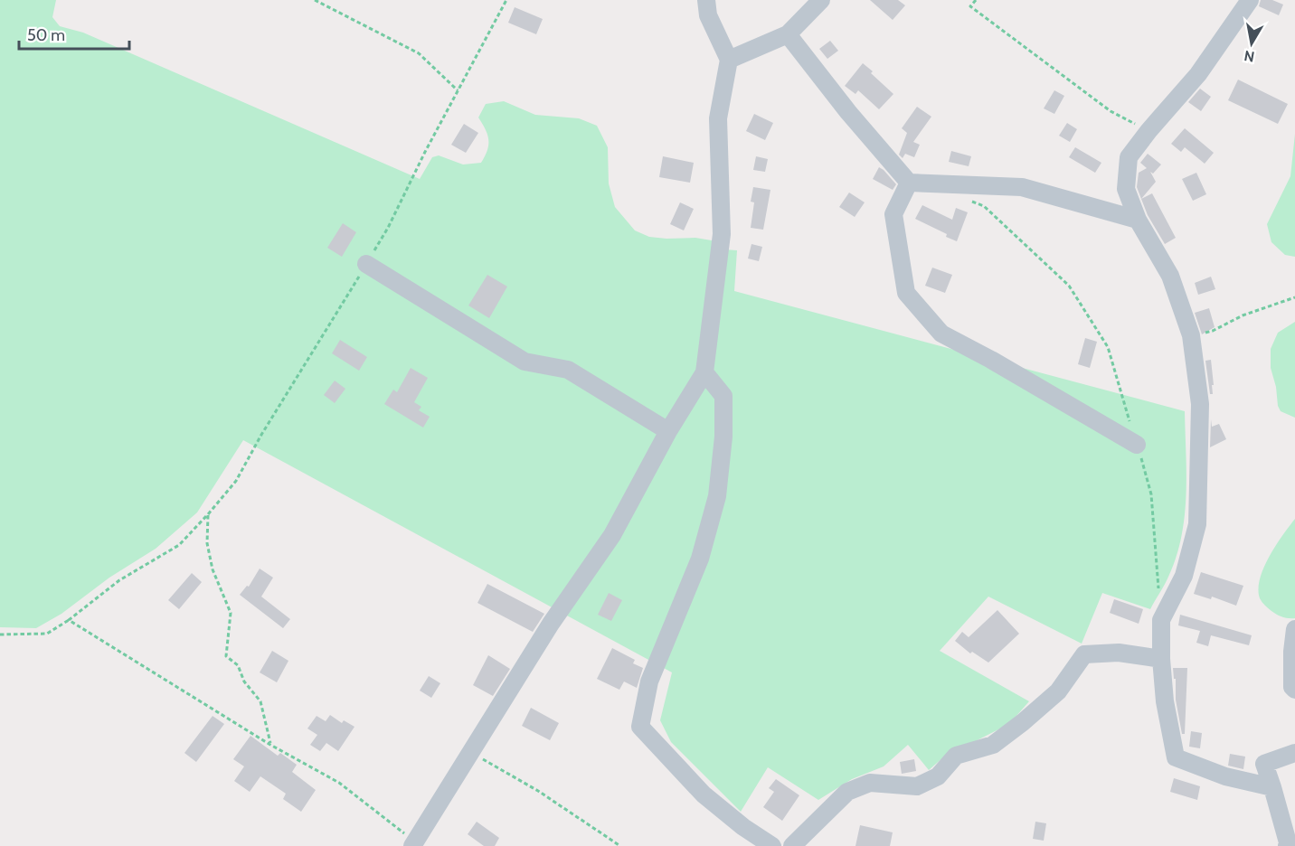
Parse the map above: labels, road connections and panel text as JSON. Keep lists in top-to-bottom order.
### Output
{
  "scale_bar": "50 m",
  "north": "bottom"
}
